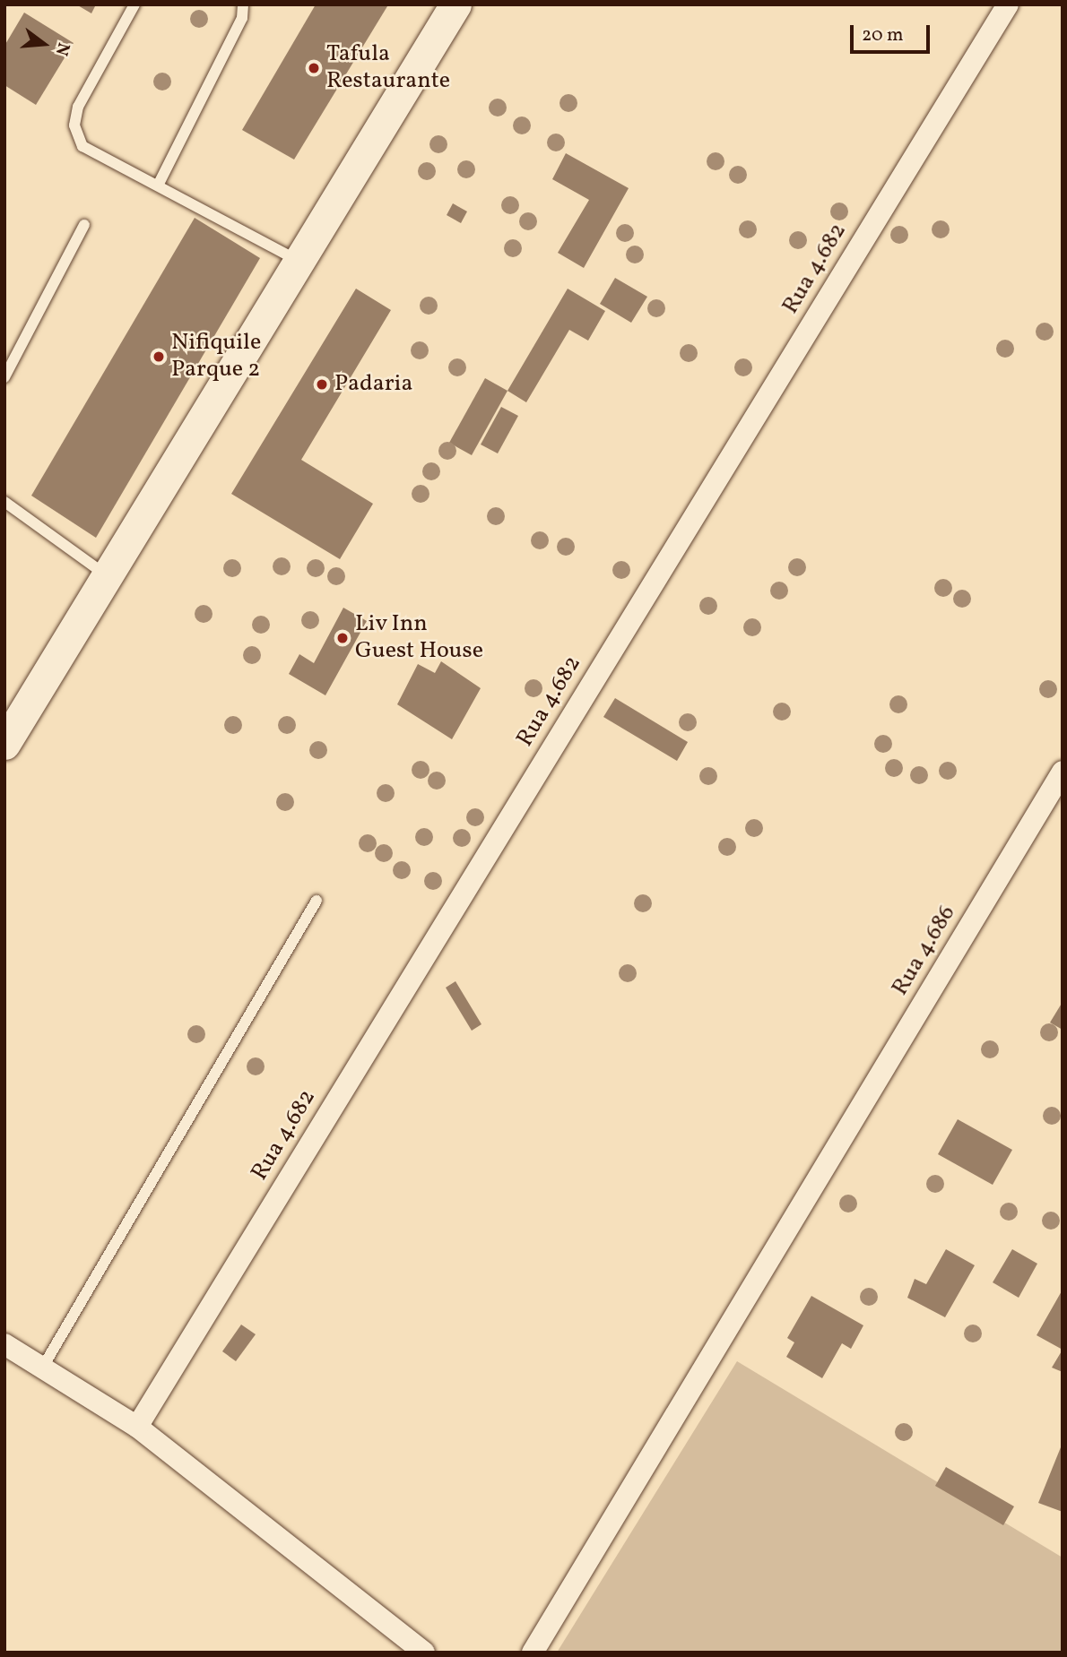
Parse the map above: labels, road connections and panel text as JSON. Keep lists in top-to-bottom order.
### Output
{
  "streets": {
    "street": ["Rua 4.682", "Rua 4.686"]
  },
  "places": [
    "Tafula Restaurante",
    "Nifiquile Parque 2",
    "Padaria",
    "Liv Inn Guest House"
  ],
  "scale_bar": "20 m",
  "north": "right"
}
